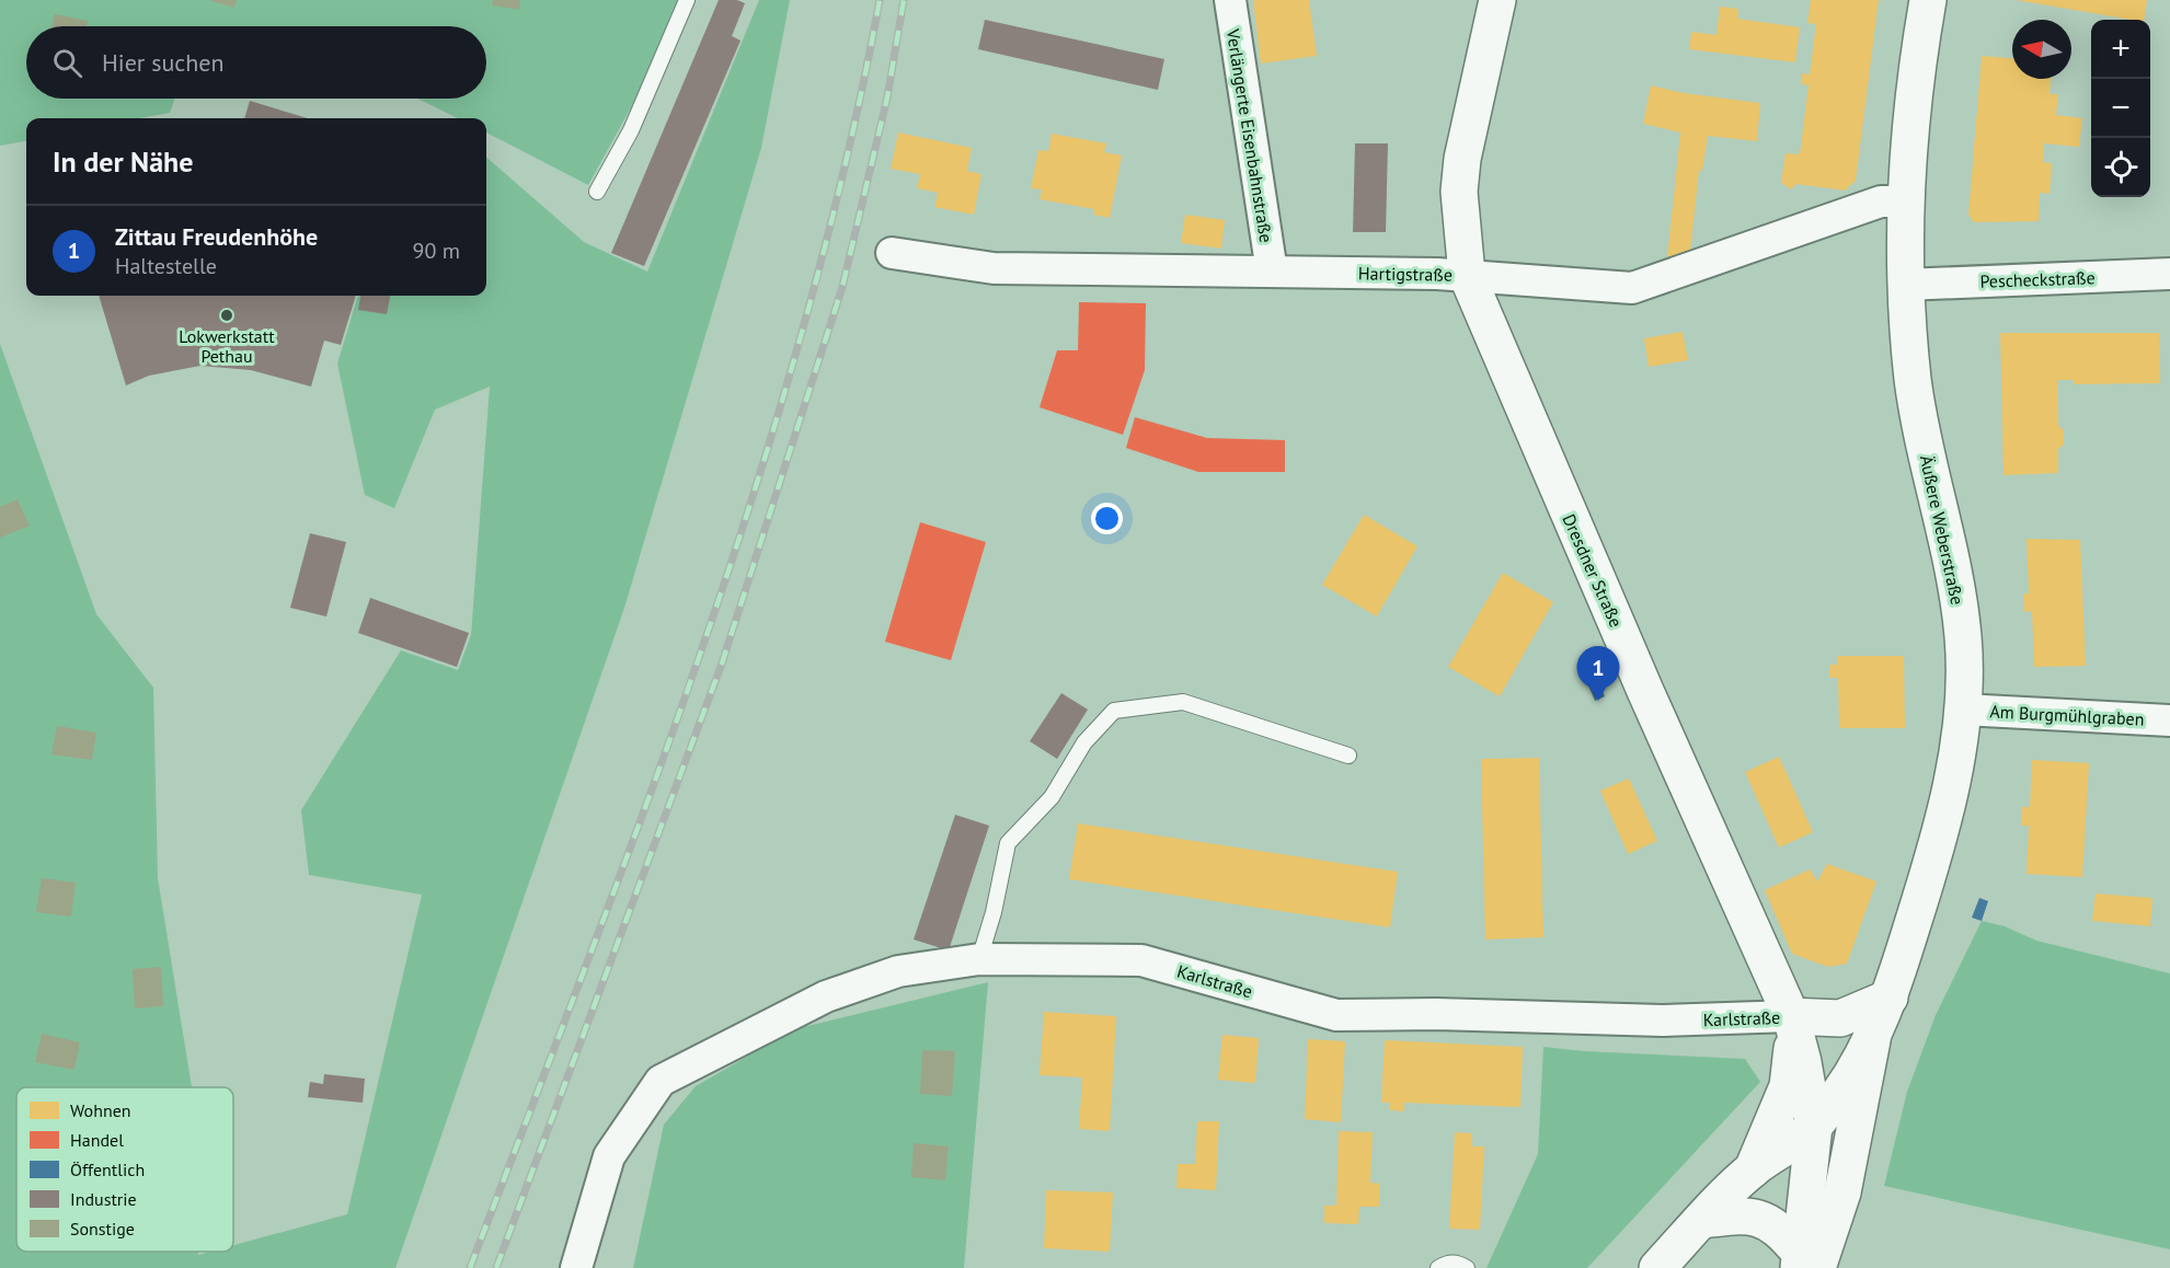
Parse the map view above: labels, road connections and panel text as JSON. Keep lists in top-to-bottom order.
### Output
{
  "streets": {
    "main road": ["Äußere Weberstraße", "Dresdner Straße"],
    "street": [
      "Verlängerte Eisenbahnstraße",
      "Hartigstraße",
      "Pescheckstraße",
      "Am Burgmühlgraben",
      "Karlstraße"
    ]
  },
  "crossings": [
    ["Verlängerte Eisenbahnstraße", "Hartigstraße"],
    ["Hartigstraße", "Äußere Weberstraße"],
    ["Hartigstraße", "Dresdner Straße"],
    ["Pescheckstraße", "Äußere Weberstraße"],
    ["Äußere Weberstraße", "Dresdner Straße"],
    ["Äußere Weberstraße", "Am Burgmühlgraben"],
    ["Dresdner Straße", "Karlstraße"]
  ],
  "places": ["Lokwerkstatt Pethau"],
  "legend": [
    "Wohnen",
    "Handel",
    "Öffentlich",
    "Industrie",
    "Sonstige"
  ],
  "north": "left",
  "page": {
    "map_buttons": ["+", "−"],
    "search": "Hier suchen",
    "heading": "In der Nähe",
    "list": [
      {
        "mark": "1",
        "name": "Zittau Freudenhöhe",
        "note": "Haltestelle",
        "value": "90 m"
      }
    ],
    "pins": "1"
  }
}
